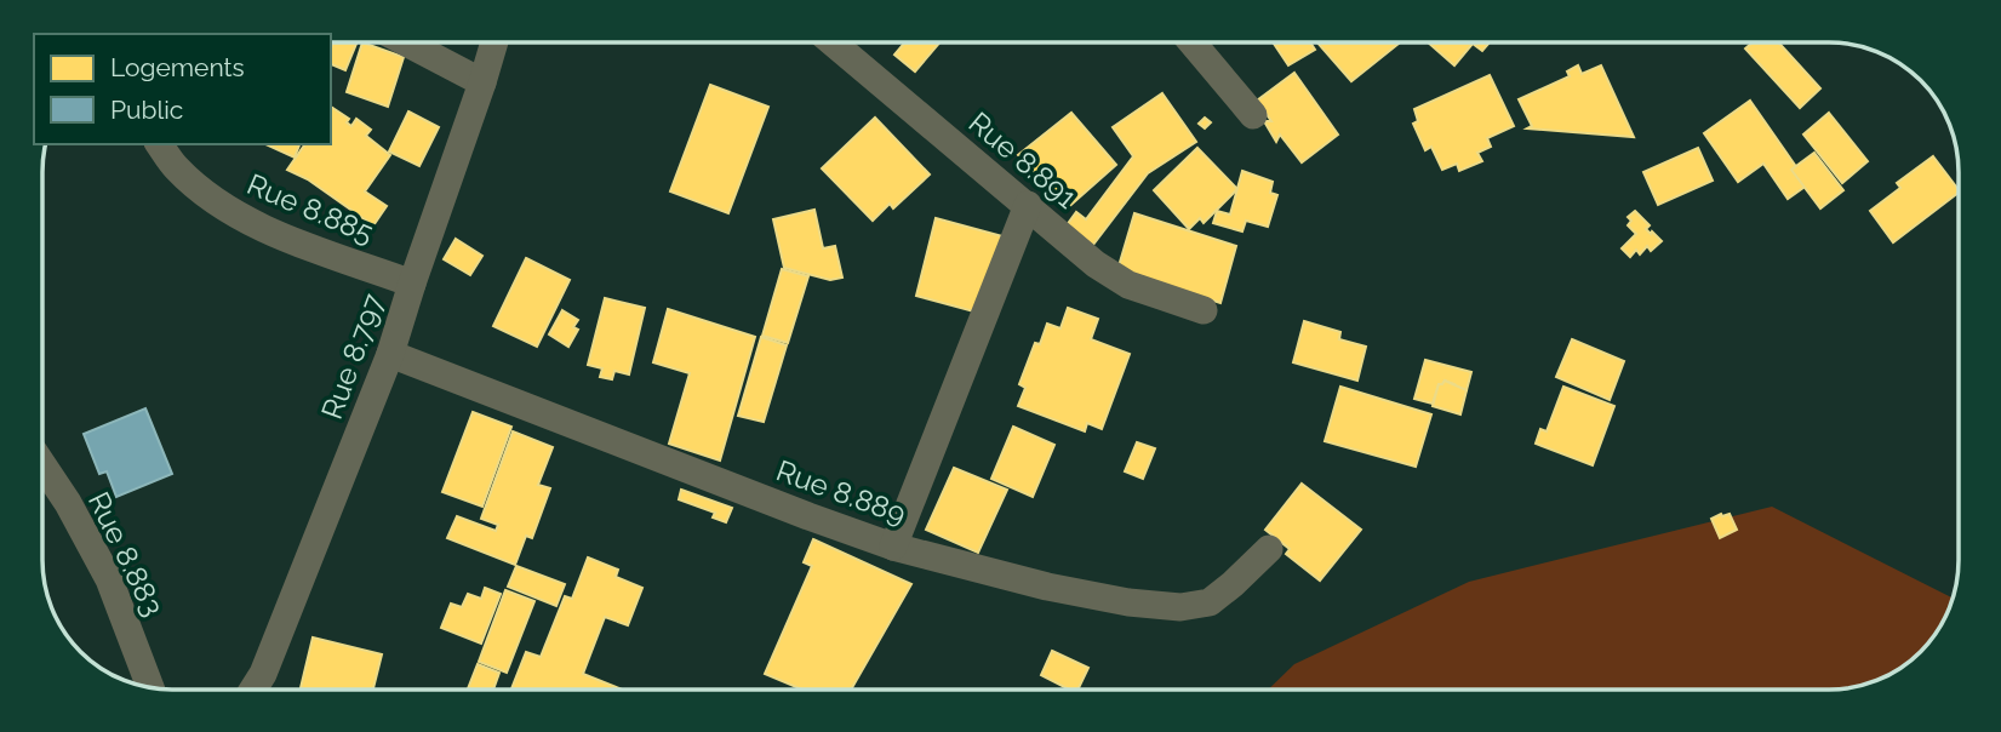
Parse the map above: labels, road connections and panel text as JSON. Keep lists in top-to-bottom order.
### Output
{
  "streets": {
    "street": [
      "Rue 8.891",
      "Rue 8.885",
      "Rue 8.797",
      "Rue 8.889",
      "Rue 8.883"
    ]
  },
  "crossings": [
    ["Rue 8.885", "Rue 8.797"],
    ["Rue 8.797", "Rue 8.889"]
  ],
  "legend": ["Logements", "Public"]
}
